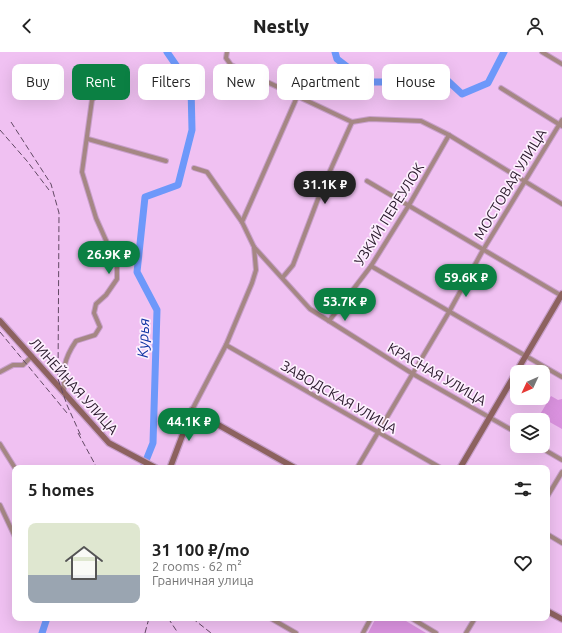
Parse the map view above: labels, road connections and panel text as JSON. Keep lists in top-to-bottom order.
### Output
{
  "streets": {
    "street": [
      "МОСТОВАЯ УЛИЦА",
      "УЗКИЙ ПЕРЕУЛОК",
      "КРАСНАЯ УЛИЦА",
      "ЛИНЕЙНАЯ УЛИЦА",
      "ЗАВОДСКАЯ УЛИЦА"
    ]
  },
  "crossings": [
    ["МОСТОВАЯ УЛИЦА", "КРАСНАЯ УЛИЦА"],
    ["МОСТОВАЯ УЛИЦА", "ЗАВОДСКАЯ УЛИЦА"],
    ["УЗКИЙ ПЕРЕУЛОК", "КРАСНАЯ УЛИЦА"]
  ],
  "water": ["Курья"],
  "north": "bottom left",
  "page": {
    "header": "Nestly",
    "chip": [
      "Buy",
      "Rent",
      "Filters",
      "New",
      "Apartment",
      "House"
    ],
    "price": [
      "31.1K ₽",
      "26.9K ₽",
      "59.6K ₽",
      "53.7K ₽",
      "44.1K ₽"
    ],
    "heading": "5 homes",
    "list": [
      {
        "name": "31 100 ₽/mo",
        "note": "2 rooms · 62 m² · Граничная улица"
      }
    ]
  }
}
